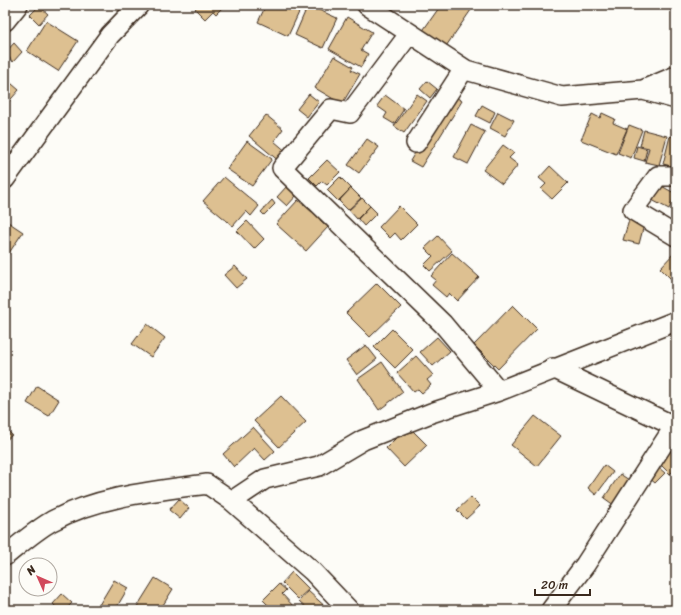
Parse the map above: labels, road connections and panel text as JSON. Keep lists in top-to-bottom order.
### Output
{
  "scale_bar": "20 m",
  "north": "top left"
}
